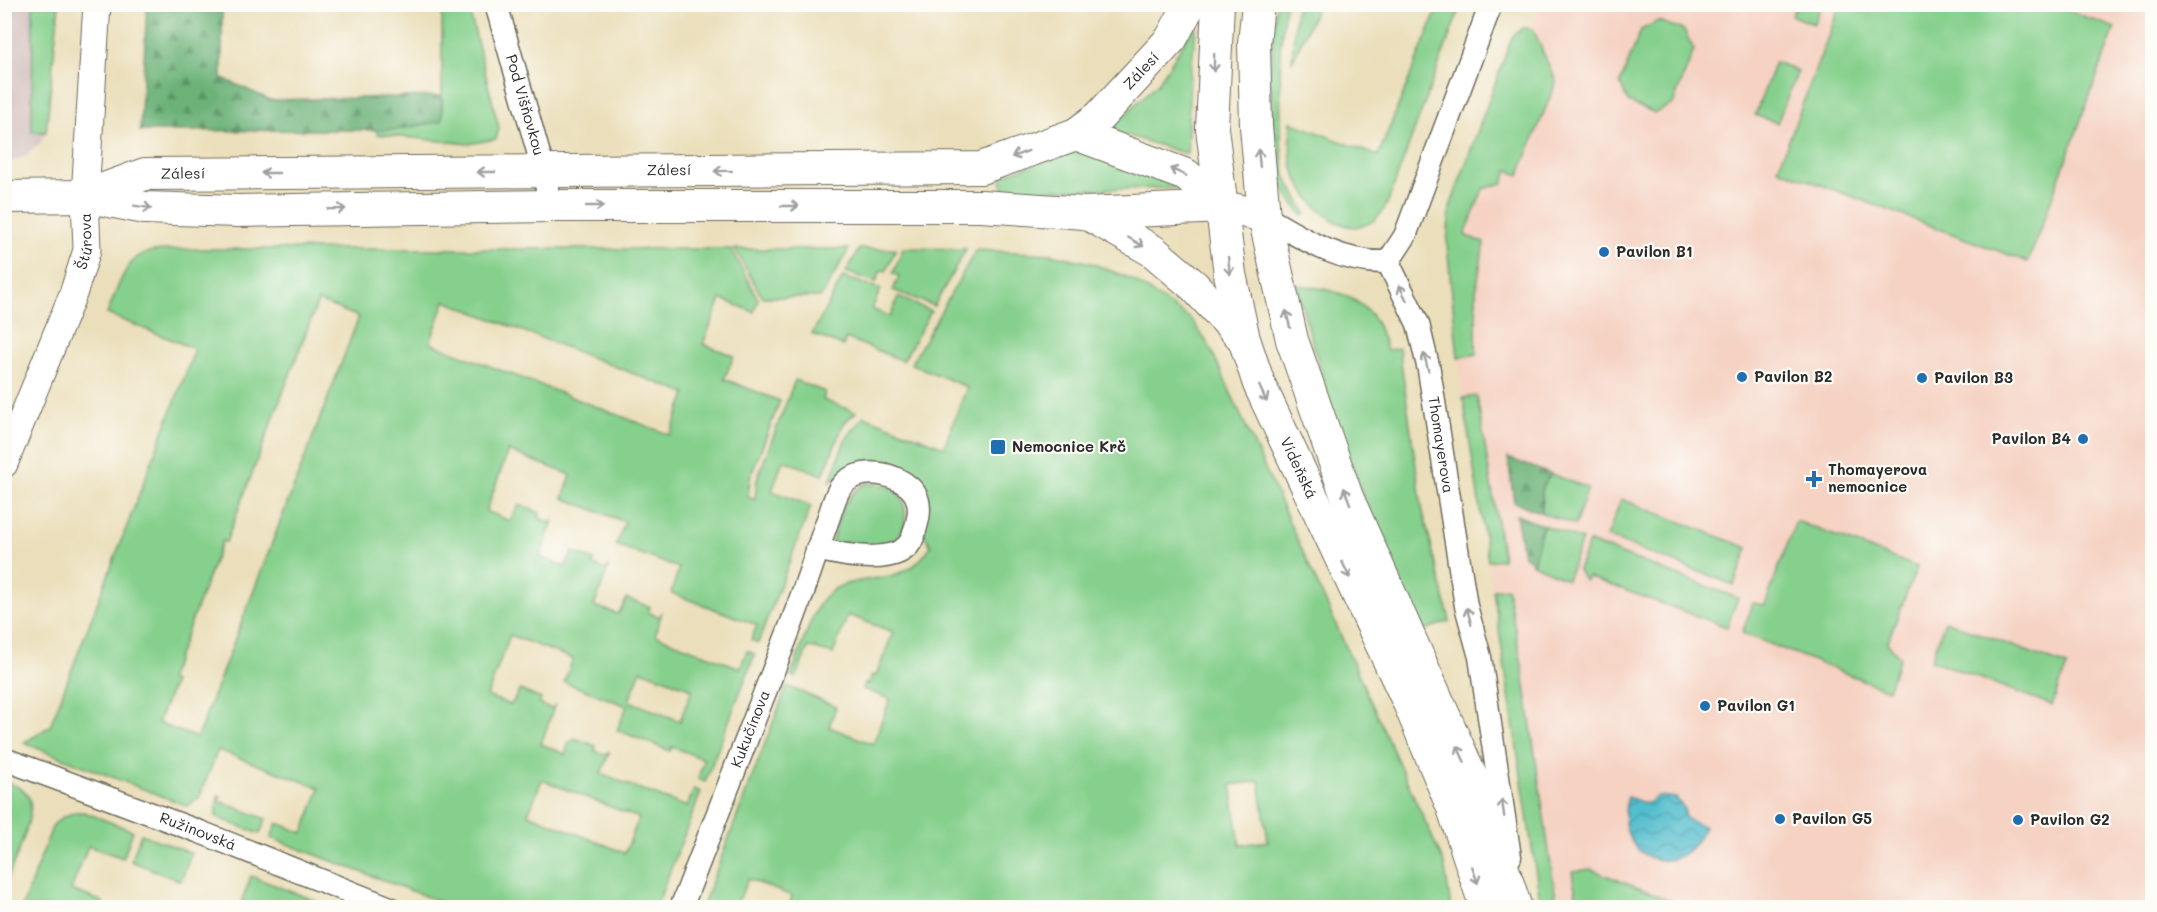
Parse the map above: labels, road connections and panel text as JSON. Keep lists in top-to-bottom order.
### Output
{
  "streets": {
    "main road": ["Zálesí", "Vídeňská"],
    "street": [
      "Pod Višňovkou",
      "Štúrova",
      "Thomayerova",
      "Kukučínova",
      "Ružinovská"
    ]
  },
  "crossings": [
    ["Zálesí", "Pod Višňovkou"],
    ["Zálesí", "Štúrova"],
    ["Zálesí", "Vídeňská"]
  ],
  "one_way": ["Thomayerova"],
  "places": {
    "other": [
      "Pavilon B1",
      "Pavilon B2",
      "Pavilon B3",
      "Pavilon B4",
      "Pavilon G1",
      "Pavilon G5",
      "Pavilon G2"
    ],
    "transit": ["Nemocnice Krč"],
    "health": ["Thomayerova nemocnice"]
  }
}
